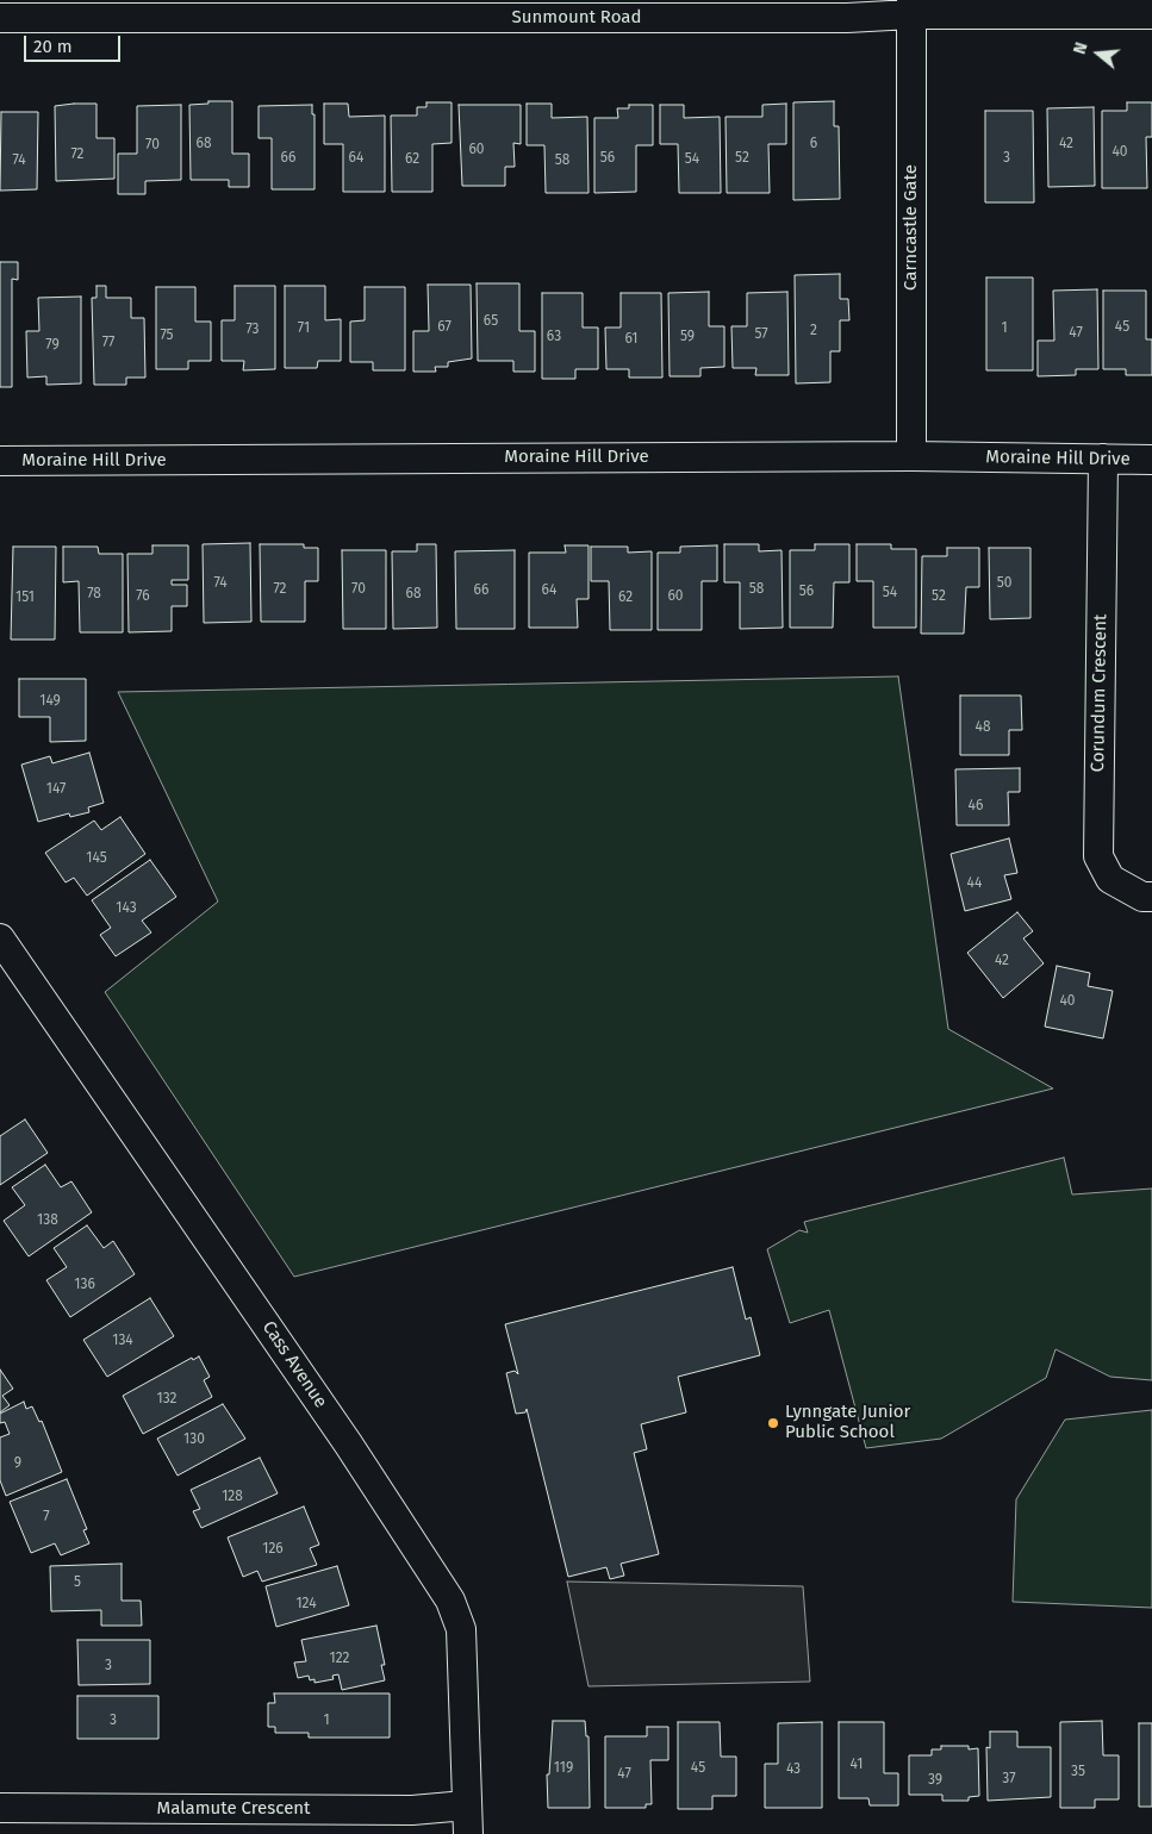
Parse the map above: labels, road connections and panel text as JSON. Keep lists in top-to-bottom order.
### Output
{
  "streets": {
    "street": [
      "Sunmount Road",
      "Carncastle Gate",
      "Moraine Hill Drive",
      "Corundum Crescent",
      "Cass Avenue",
      "Malamute Crescent"
    ]
  },
  "crossings": [
    ["Sunmount Road", "Carncastle Gate"],
    ["Carncastle Gate", "Moraine Hill Drive"],
    ["Moraine Hill Drive", "Corundum Crescent"],
    ["Cass Avenue", "Malamute Crescent"]
  ],
  "places": ["Lynngate Junior Public School"],
  "house_numbers": [
    "68",
    "6",
    "42",
    "70",
    "60",
    "40",
    "72",
    "66",
    "64",
    "56",
    "52",
    "3",
    "62",
    "54",
    "74",
    "58",
    "65",
    "67",
    "45",
    "71",
    "1",
    "73",
    "2",
    "47",
    "57",
    "75",
    "63",
    "59",
    "61",
    "77",
    "79",
    "74",
    "50",
    "72",
    "70",
    "58",
    "66",
    "64",
    "56",
    "54",
    "78",
    "68",
    "76",
    "60",
    "52",
    "151",
    "62",
    "149",
    "48",
    "147",
    "46",
    "145",
    "44",
    "143",
    "42",
    "40",
    "138",
    "136",
    "134",
    "132",
    "130",
    "9",
    "128",
    "7",
    "126",
    "5",
    "124",
    "122",
    "3",
    "3",
    "1",
    "41",
    "119",
    "45",
    "43",
    "35",
    "47",
    "37",
    "39"
  ],
  "scale_bar": "20 m",
  "north": "left"
}
